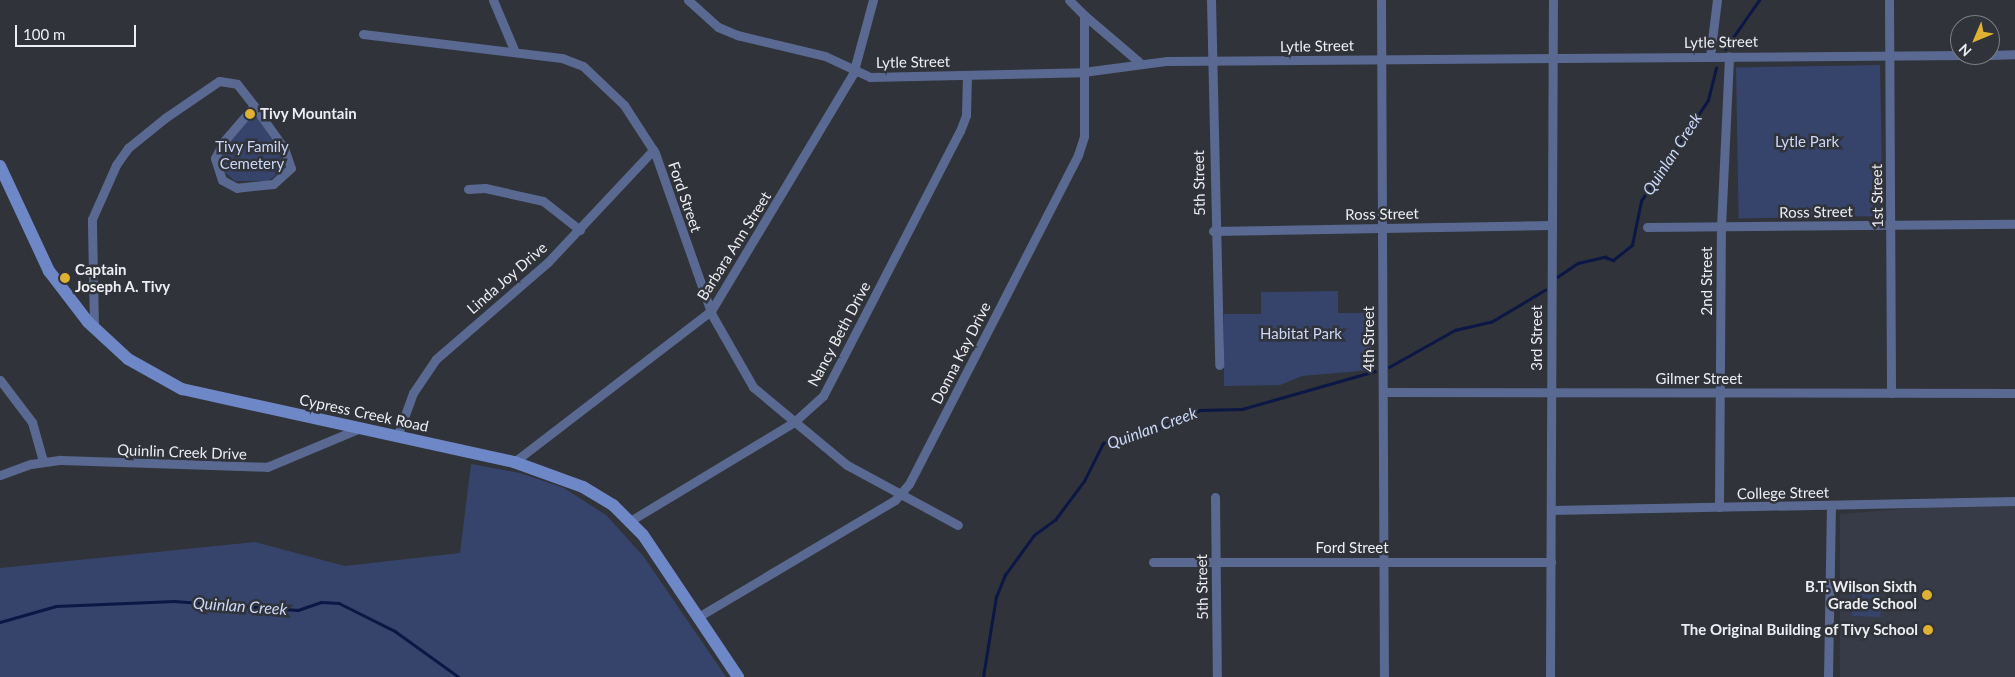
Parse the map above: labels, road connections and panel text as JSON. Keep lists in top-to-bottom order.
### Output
{
  "streets": {
    "main road": ["Cypress Creek Road"],
    "street": [
      "Lytle Street",
      "5th Street",
      "1st Street",
      "Ford Street",
      "Ross Street",
      "Barbara Ann Street",
      "Linda Joy Drive",
      "2nd Street",
      "Nancy Beth Drive",
      "3rd Street",
      "4th Street",
      "Donna Kay Drive",
      "Gilmer Street",
      "Quinlin Creek Drive",
      "College Street"
    ]
  },
  "crossings": [
    ["Lytle Street", "5th Street"],
    ["Lytle Street", "1st Street"],
    ["Lytle Street", "Barbara Ann Street"],
    ["Lytle Street", "2nd Street"],
    ["Lytle Street", "Nancy Beth Drive"],
    ["Lytle Street", "3rd Street"],
    ["Lytle Street", "4th Street"],
    ["Lytle Street", "Donna Kay Drive"],
    ["5th Street", "Ford Street"],
    ["5th Street", "Ross Street"],
    ["1st Street", "Ross Street"],
    ["1st Street", "Gilmer Street"],
    ["Ford Street", "Barbara Ann Street"],
    ["Ford Street", "Linda Joy Drive"],
    ["Ford Street", "Nancy Beth Drive"],
    ["Ford Street", "3rd Street"],
    ["Ford Street", "4th Street"],
    ["Ford Street", "Donna Kay Drive"],
    ["Ross Street", "2nd Street"],
    ["Ross Street", "3rd Street"],
    ["Ross Street", "4th Street"],
    ["Barbara Ann Street", "Cypress Creek Road"],
    ["Linda Joy Drive", "Cypress Creek Road"],
    ["2nd Street", "Gilmer Street"],
    ["2nd Street", "College Street"],
    ["Nancy Beth Drive", "Cypress Creek Road"],
    ["3rd Street", "Gilmer Street"],
    ["3rd Street", "College Street"],
    ["4th Street", "Gilmer Street"],
    ["Cypress Creek Road", "Quinlin Creek Drive"]
  ],
  "water": ["Quinlan Creek"],
  "parks": ["Lytle Park", "Tivy Family Cemetery", "Habitat Park"],
  "places": [
    "Tivy Mountain",
    "Captain Joseph A. Tivy",
    "B.T. Wilson Sixth Grade School",
    "The Original Building of Tivy School"
  ],
  "scale_bar": "100 m",
  "north": "bottom left"
}
